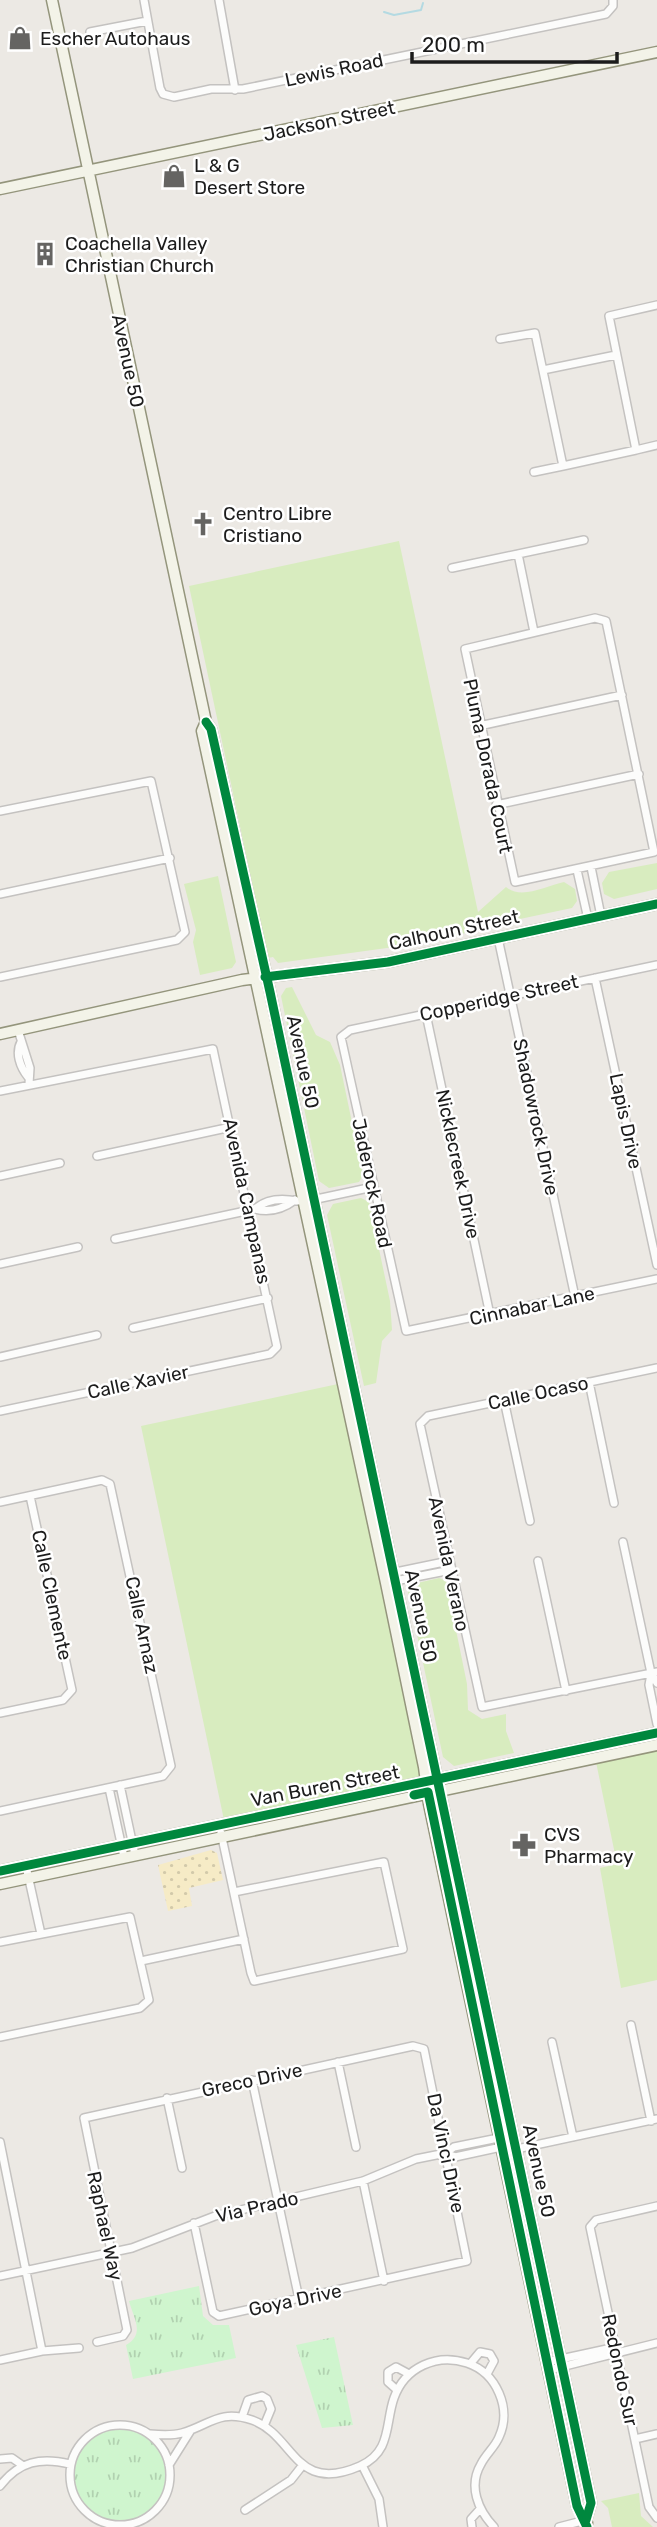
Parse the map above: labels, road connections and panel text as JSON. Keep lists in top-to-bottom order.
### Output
{
  "streets": {
    "main road": [
      "Jackson Street",
      "Avenue 50",
      "Calhoun Street",
      "Van Buren Street"
    ],
    "street": [
      "Lewis Road",
      "Pluma Dorada Court",
      "Copperidge Street",
      "Shadowrock Drive",
      "Lapis Drive",
      "Nicklecreek Drive",
      "Jaderock Road",
      "Avenida Campanas",
      "Cinnabar Lane",
      "Calle Xavier",
      "Calle Ocaso",
      "Avenida Verano",
      "Calle Clemente",
      "Calle Arnaz",
      "Greco Drive",
      "Da Vinci Drive",
      "Via Prado",
      "Raphael Way",
      "Goya Drive",
      "Redondo Sur"
    ]
  },
  "crossings": [
    ["Jackson Street", "Avenue 50"],
    ["Avenue 50", "Calhoun Street"],
    ["Avenue 50", "Van Buren Street"],
    ["Avenue 50", "Via Prado"],
    ["Calhoun Street", "Shadowrock Drive"],
    ["Copperidge Street", "Shadowrock Drive"],
    ["Copperidge Street", "Lapis Drive"],
    ["Copperidge Street", "Nicklecreek Drive"],
    ["Copperidge Street", "Jaderock Road"],
    ["Shadowrock Drive", "Cinnabar Lane"],
    ["Nicklecreek Drive", "Cinnabar Lane"],
    ["Jaderock Road", "Cinnabar Lane"],
    ["Avenida Campanas", "Calle Xavier"],
    ["Calle Ocaso", "Avenida Verano"],
    ["Calle Clemente", "Calle Arnaz"],
    ["Greco Drive", "Da Vinci Drive"],
    ["Greco Drive", "Raphael Way"],
    ["Da Vinci Drive", "Via Prado"],
    ["Da Vinci Drive", "Goya Drive"],
    ["Via Prado", "Raphael Way"],
    ["Via Prado", "Goya Drive"]
  ],
  "places": {
    "shop": ["Escher Autohaus", "L & G Desert Store"],
    "building": ["Coachella Valley Christian Church"],
    "church": ["Centro Libre Cristiano"],
    "pharmacy": ["CVS Pharmacy"]
  },
  "scale_bar": "200 m"
}
